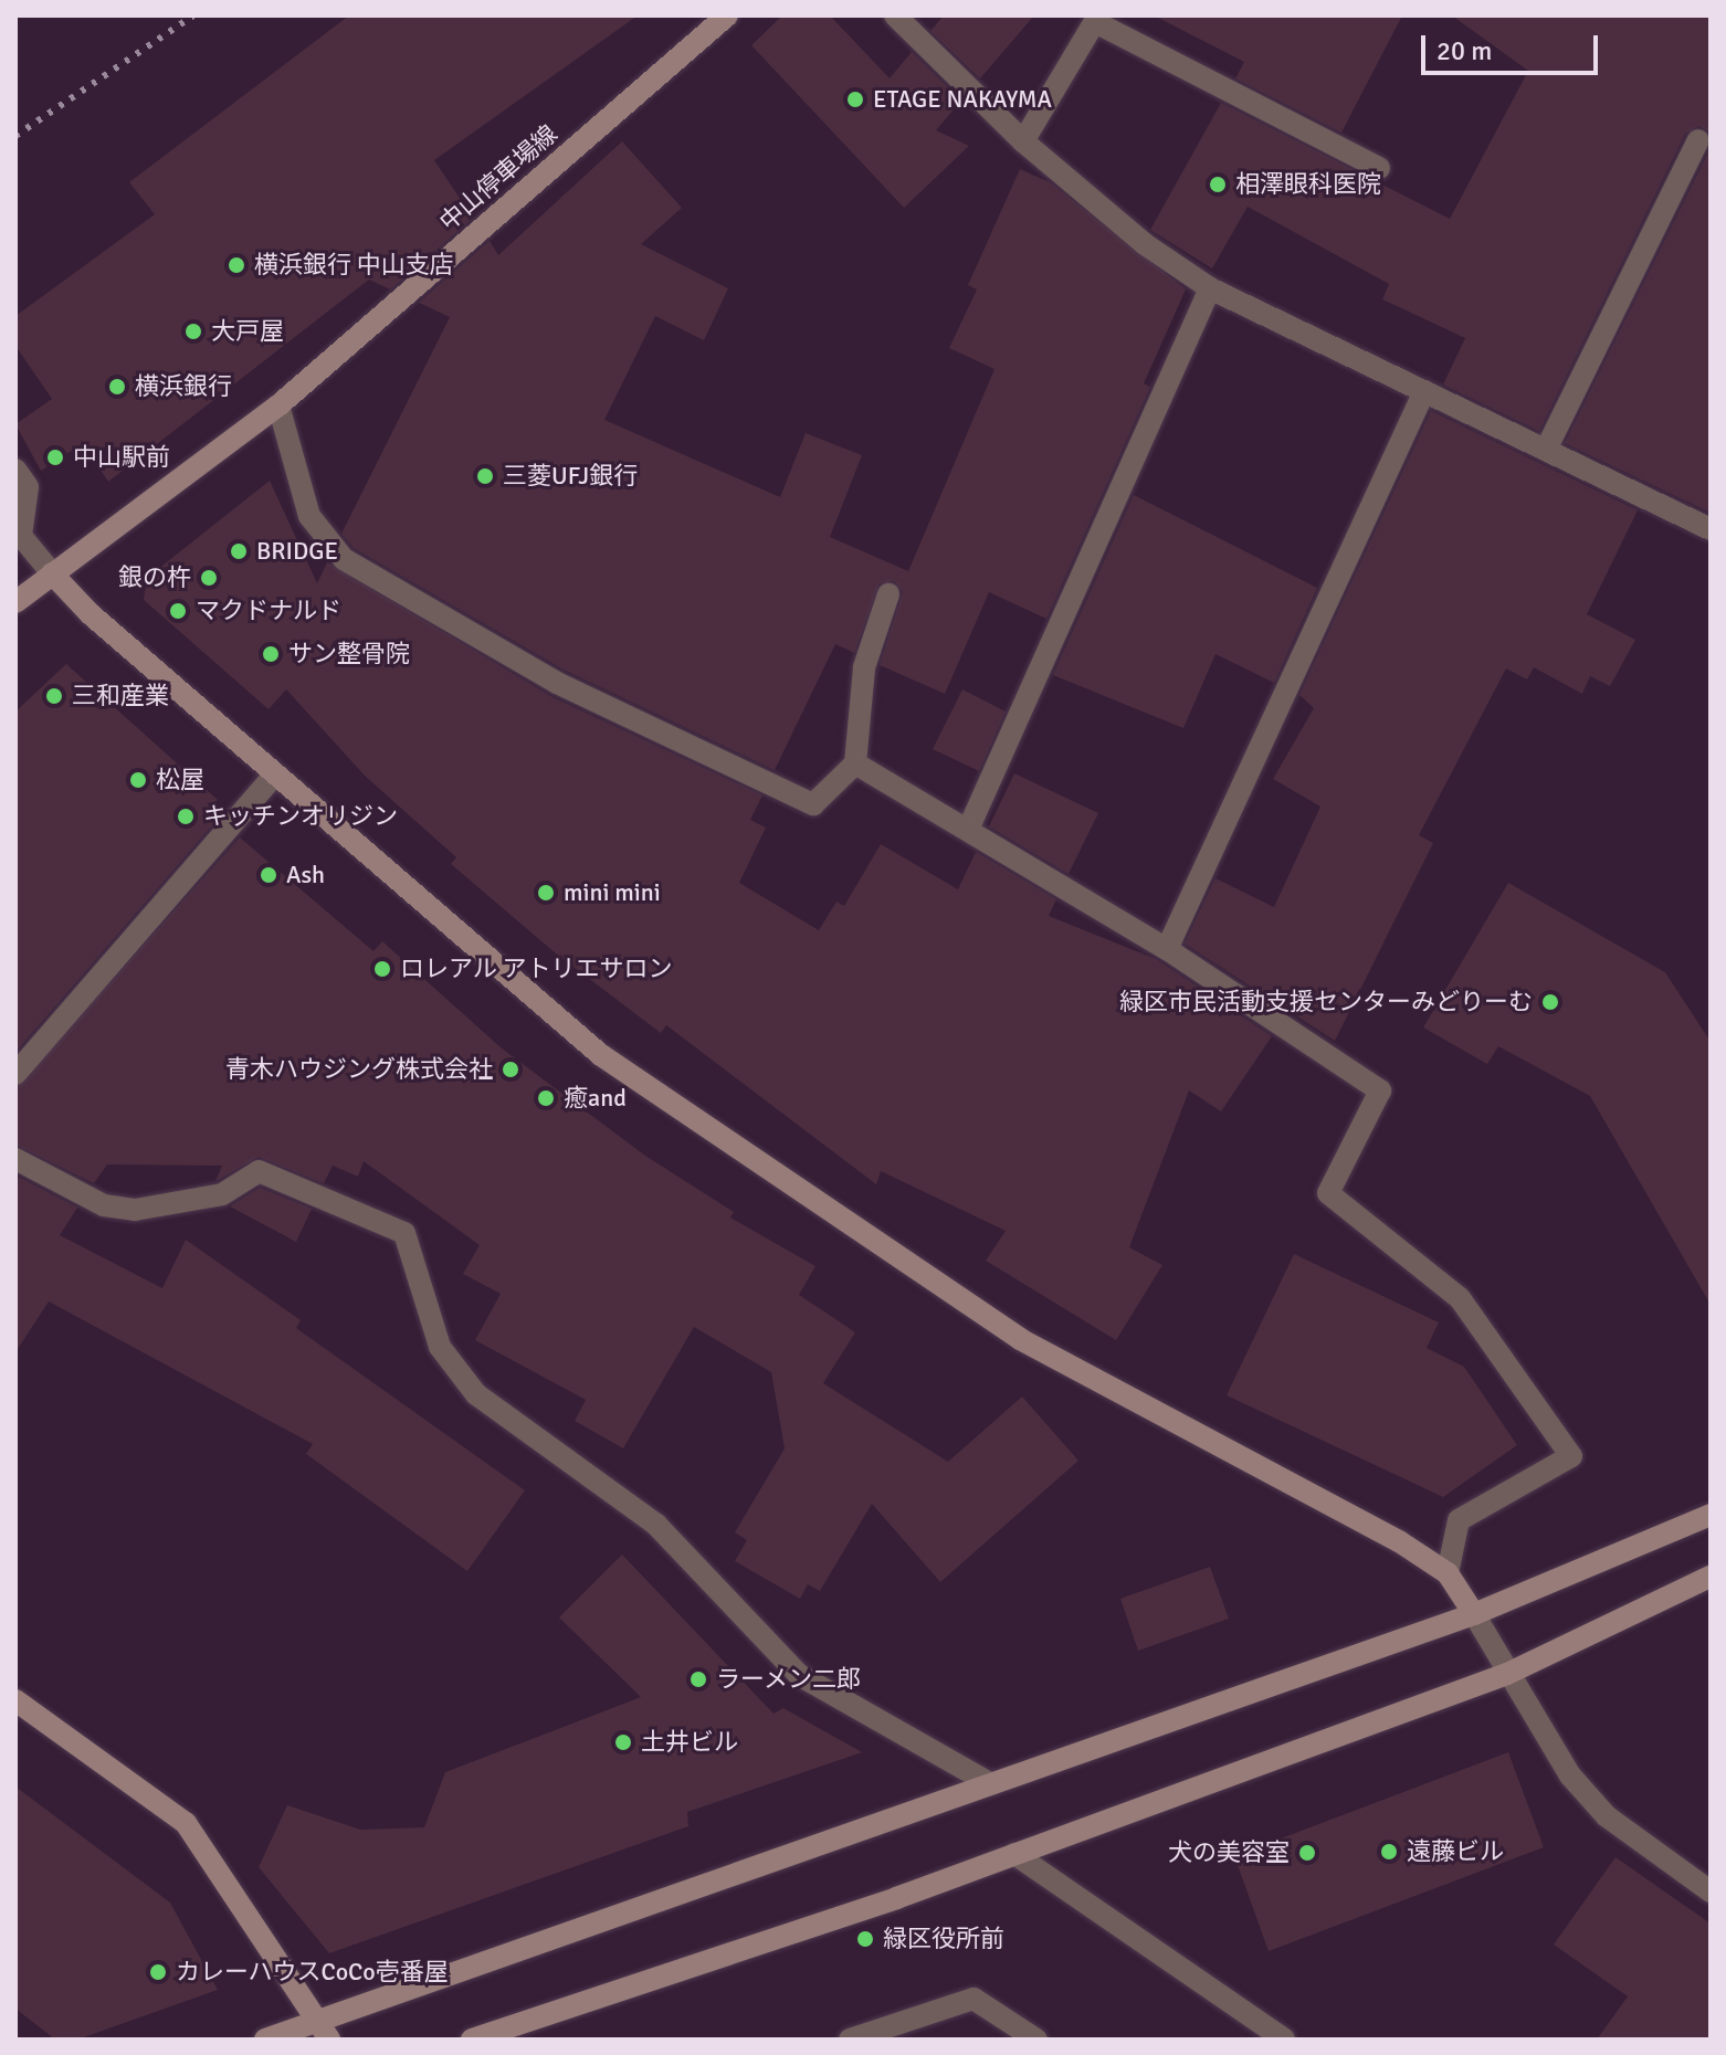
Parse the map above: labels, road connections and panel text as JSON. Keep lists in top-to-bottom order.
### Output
{
  "streets": {
    "street": ["中山停車場線"]
  },
  "places": [
    "ETAGE NAKAYMA",
    "相澤眼科医院",
    "横浜銀行 中山支店",
    "大戸屋",
    "横浜銀行",
    "中山駅前",
    "三菱UFJ銀行",
    "BRIDGE",
    "銀の杵",
    "マクドナルド",
    "サン整骨院",
    "三和産業",
    "松屋",
    "キッチンオリジン",
    "Ash",
    "mini mini",
    "ロレアル アトリエサロン",
    "緑区市民活動支援センターみどりーむ",
    "青木ハウジング株式会社",
    "癒and",
    "ラーメン二郎",
    "土井ビル",
    "遠藤ビル",
    "犬の美容室",
    "緑区役所前",
    "カレーハウスCoCo壱番屋"
  ],
  "scale_bar": "20 m"
}
